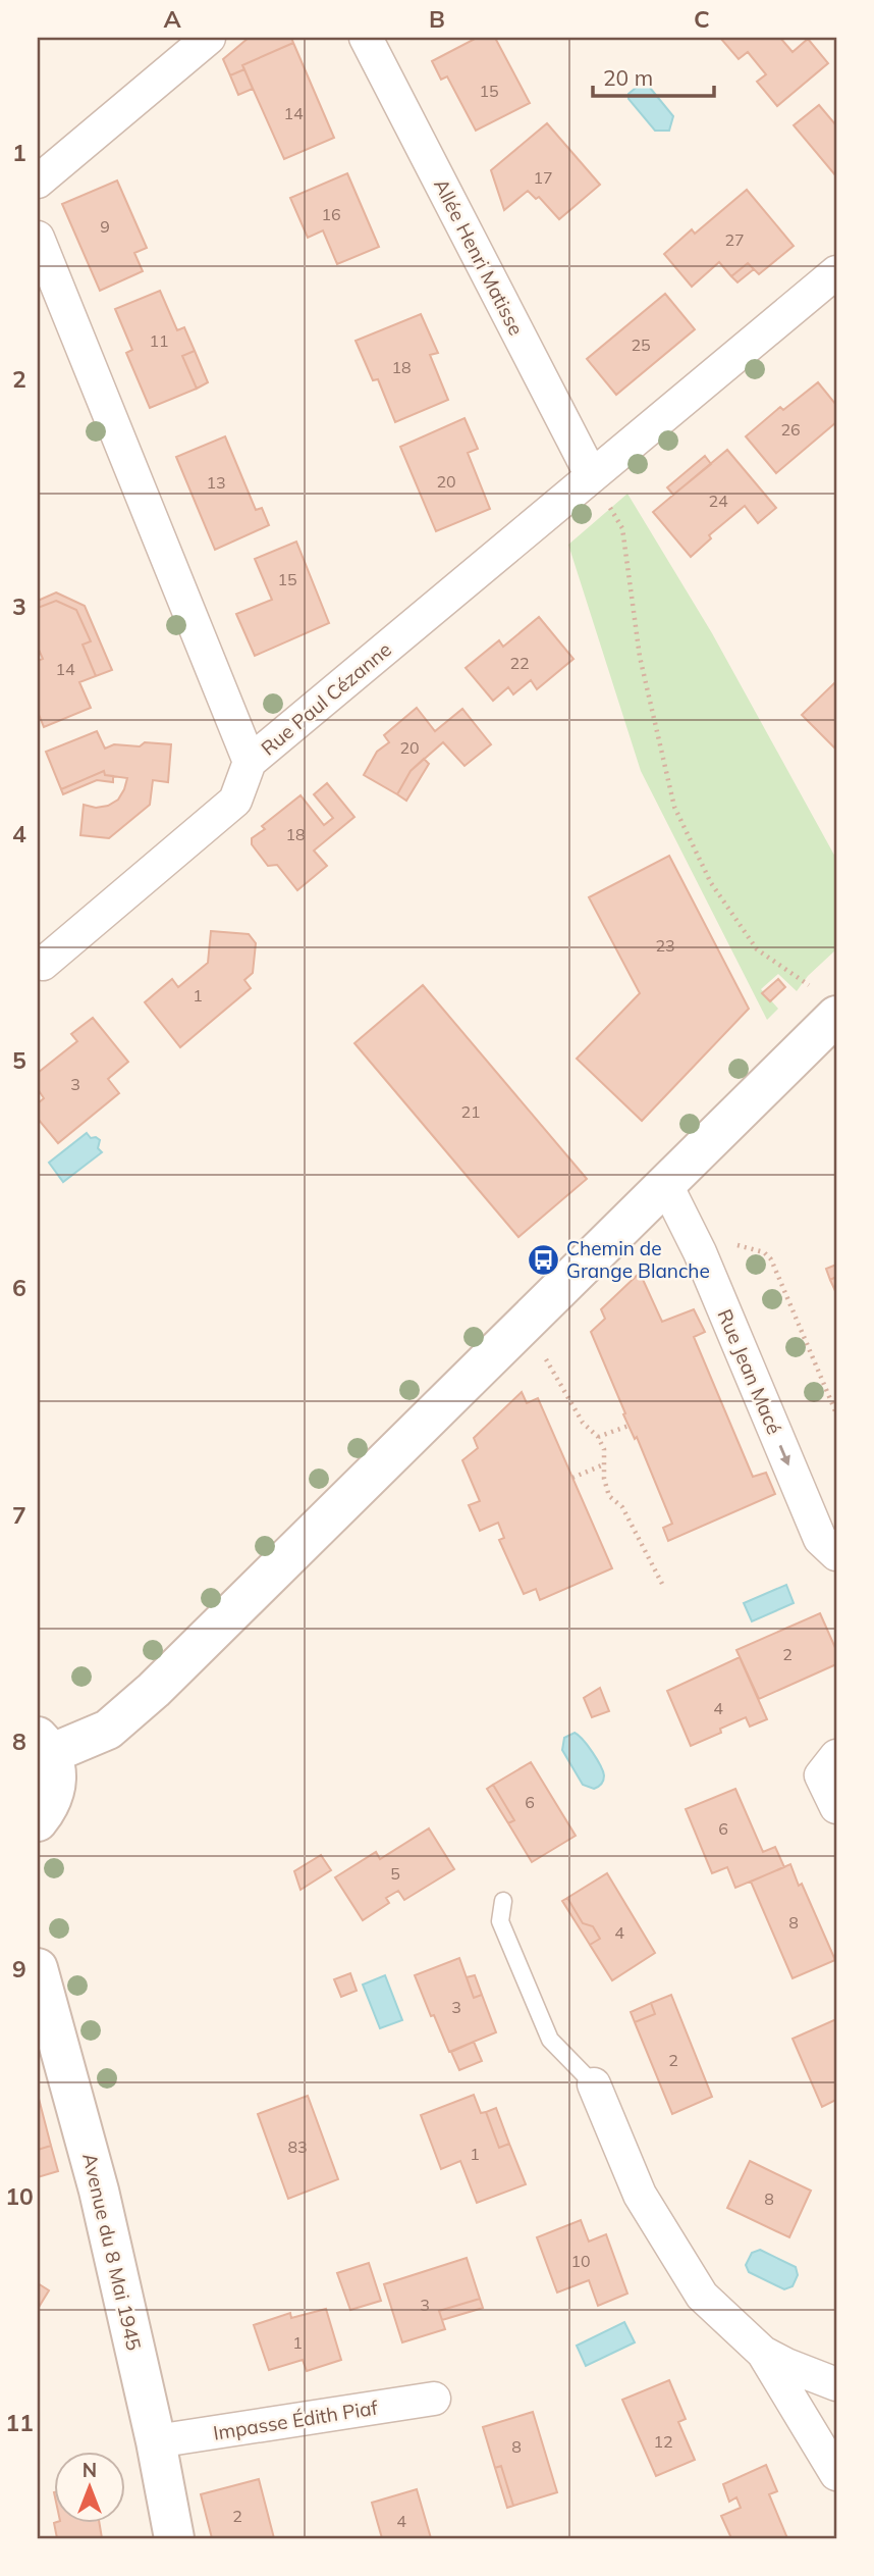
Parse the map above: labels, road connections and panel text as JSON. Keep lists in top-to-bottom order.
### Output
{
  "streets": {
    "street": [
      "Allée Henri Matisse",
      "Rue Paul Cézanne",
      "Rue Jean Macé",
      "Avenue du 8 Mai 1945",
      "Impasse Édith Piaf"
    ]
  },
  "crossings": [
    ["Allée Henri Matisse", "Rue Paul Cézanne"],
    ["Avenue du 8 Mai 1945", "Impasse Édith Piaf"]
  ],
  "one_way": ["Rue Jean Macé"],
  "places": {
    "bus stop": ["Chemin de Grange Blanche"]
  },
  "house_numbers": [
    "15",
    "14",
    "17",
    "16",
    "9",
    "27",
    "11",
    "25",
    "18",
    "26",
    "20",
    "13",
    "24",
    "15",
    "22",
    "14",
    "20",
    "18",
    "23",
    "1",
    "3",
    "21",
    "2",
    "4",
    "6",
    "6",
    "5",
    "8",
    "4",
    "3",
    "2",
    "83",
    "1",
    "8",
    "10",
    "3",
    "1",
    "12",
    "8",
    "2",
    "4"
  ],
  "scale_bar": "20 m",
  "north": "top",
  "grid": {
    "columns": ["A", "B", "C"],
    "rows": [
      "1",
      "2",
      "3",
      "4",
      "5",
      "6",
      "7",
      "8",
      "9",
      "10",
      "11"
    ]
  }
}
